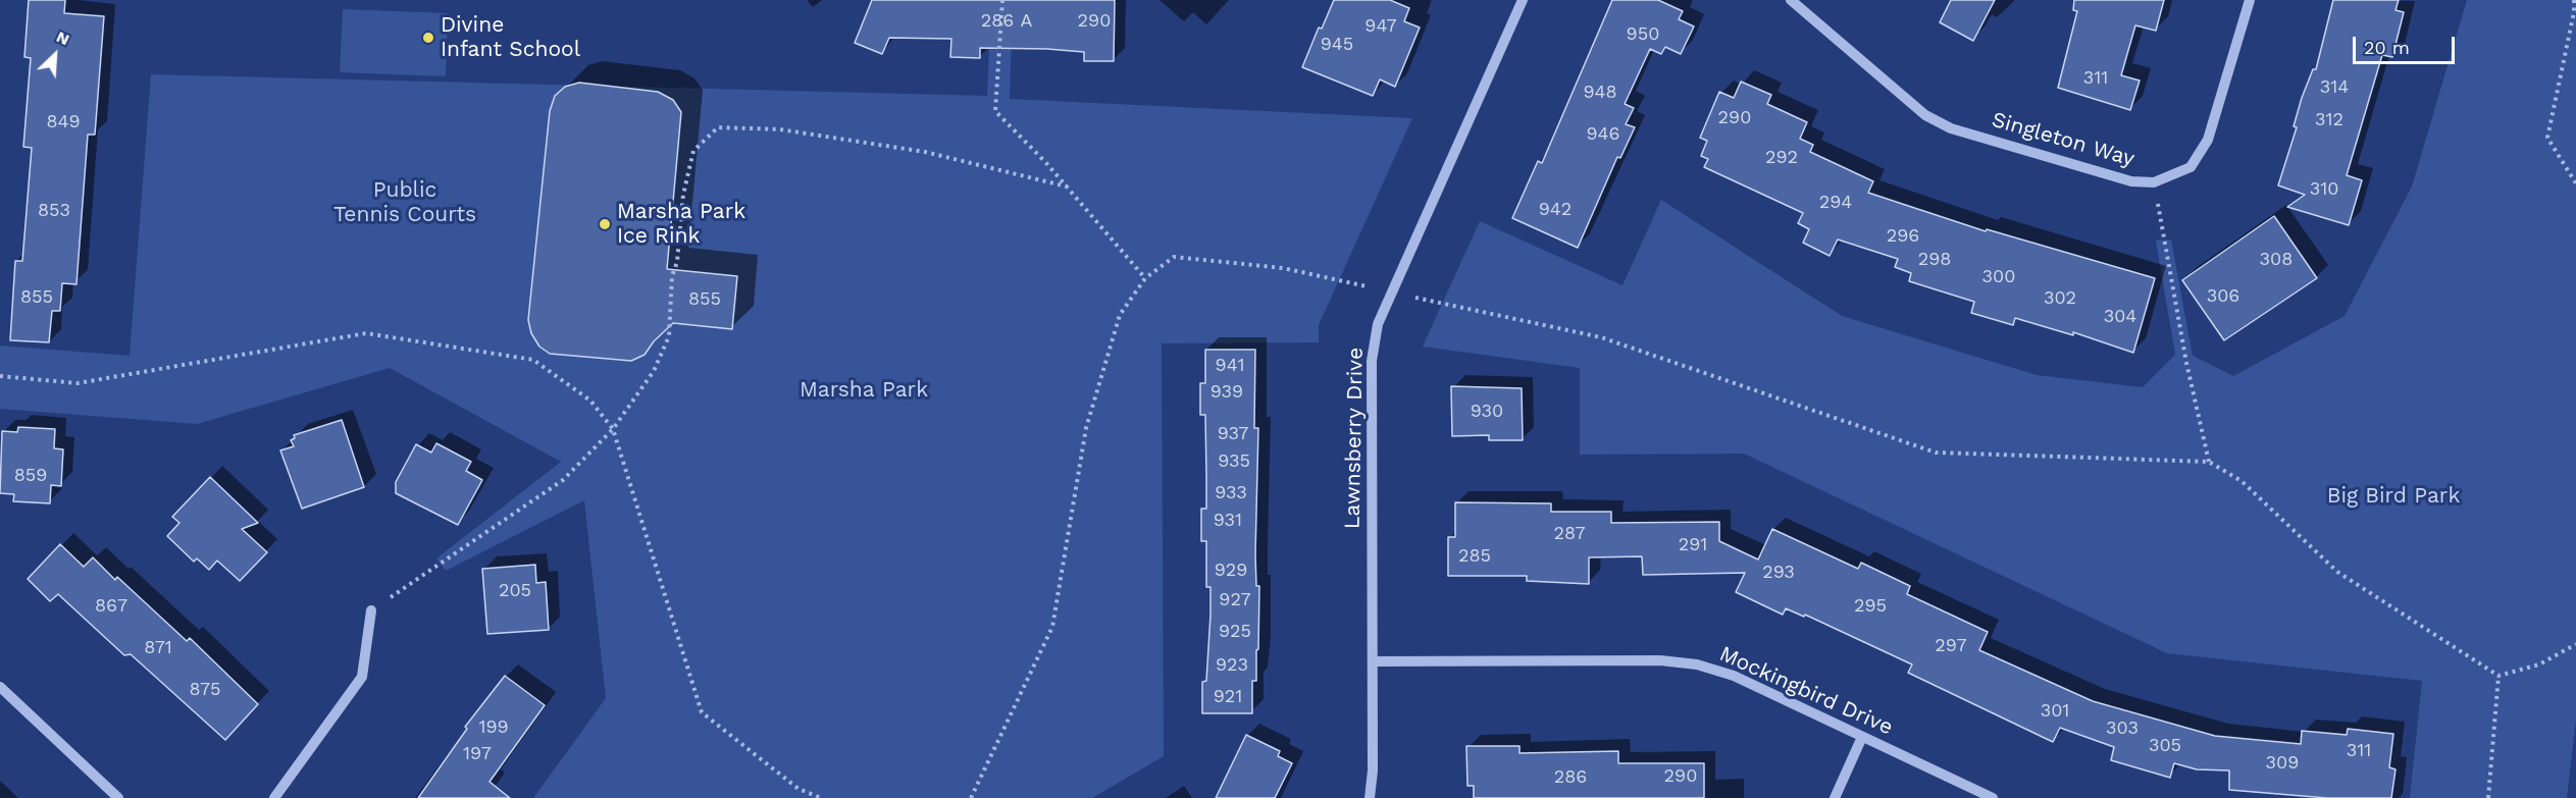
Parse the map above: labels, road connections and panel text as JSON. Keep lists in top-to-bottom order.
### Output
{
  "streets": {
    "street": ["Singleton Way", "Lawnsberry Drive", "Mockingbird Drive"]
  },
  "crossings": [
    ["Lawnsberry Drive", "Mockingbird Drive"]
  ],
  "parks": ["Public Tennis Courts", "Marsha Park", "Big Bird Park"],
  "places": ["Divine Infant School", "Marsha Park Ice Rink"],
  "house_numbers": [
    "286 A",
    "290",
    "947",
    "950",
    "945",
    "311",
    "314",
    "948",
    "290",
    "312",
    "849",
    "946",
    "292",
    "310",
    "294",
    "942",
    "853",
    "296",
    "298",
    "308",
    "300",
    "306",
    "855",
    "302",
    "855",
    "304",
    "941",
    "939",
    "930",
    "937",
    "935",
    "859",
    "933",
    "931",
    "287",
    "291",
    "285",
    "929",
    "293",
    "205",
    "927",
    "867",
    "295",
    "925",
    "297",
    "871",
    "923",
    "875",
    "921",
    "301",
    "199",
    "303",
    "305",
    "311",
    "197",
    "309",
    "290",
    "286"
  ],
  "scale_bar": "20 m",
  "north": "top right"
}
